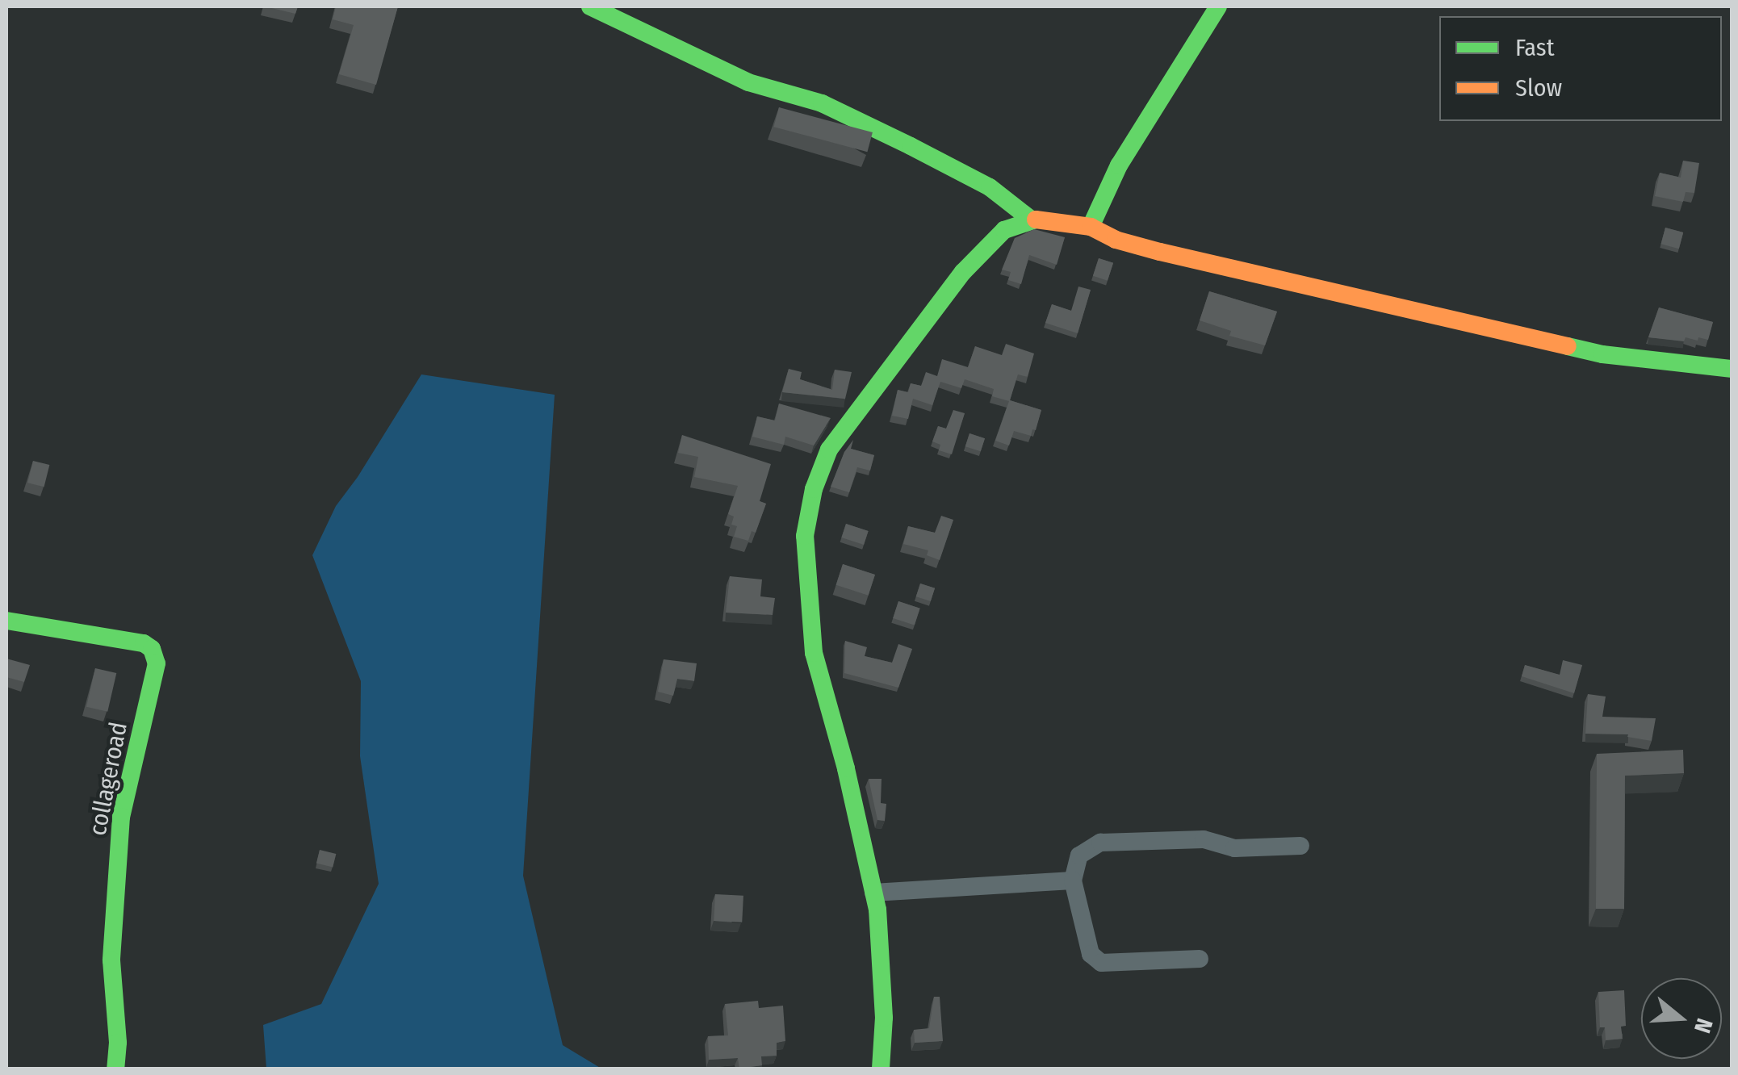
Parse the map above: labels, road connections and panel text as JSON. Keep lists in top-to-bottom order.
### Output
{
  "streets": {
    "street": ["collageroad"]
  },
  "legend": ["Fast", "Slow"],
  "north": "right"
}
